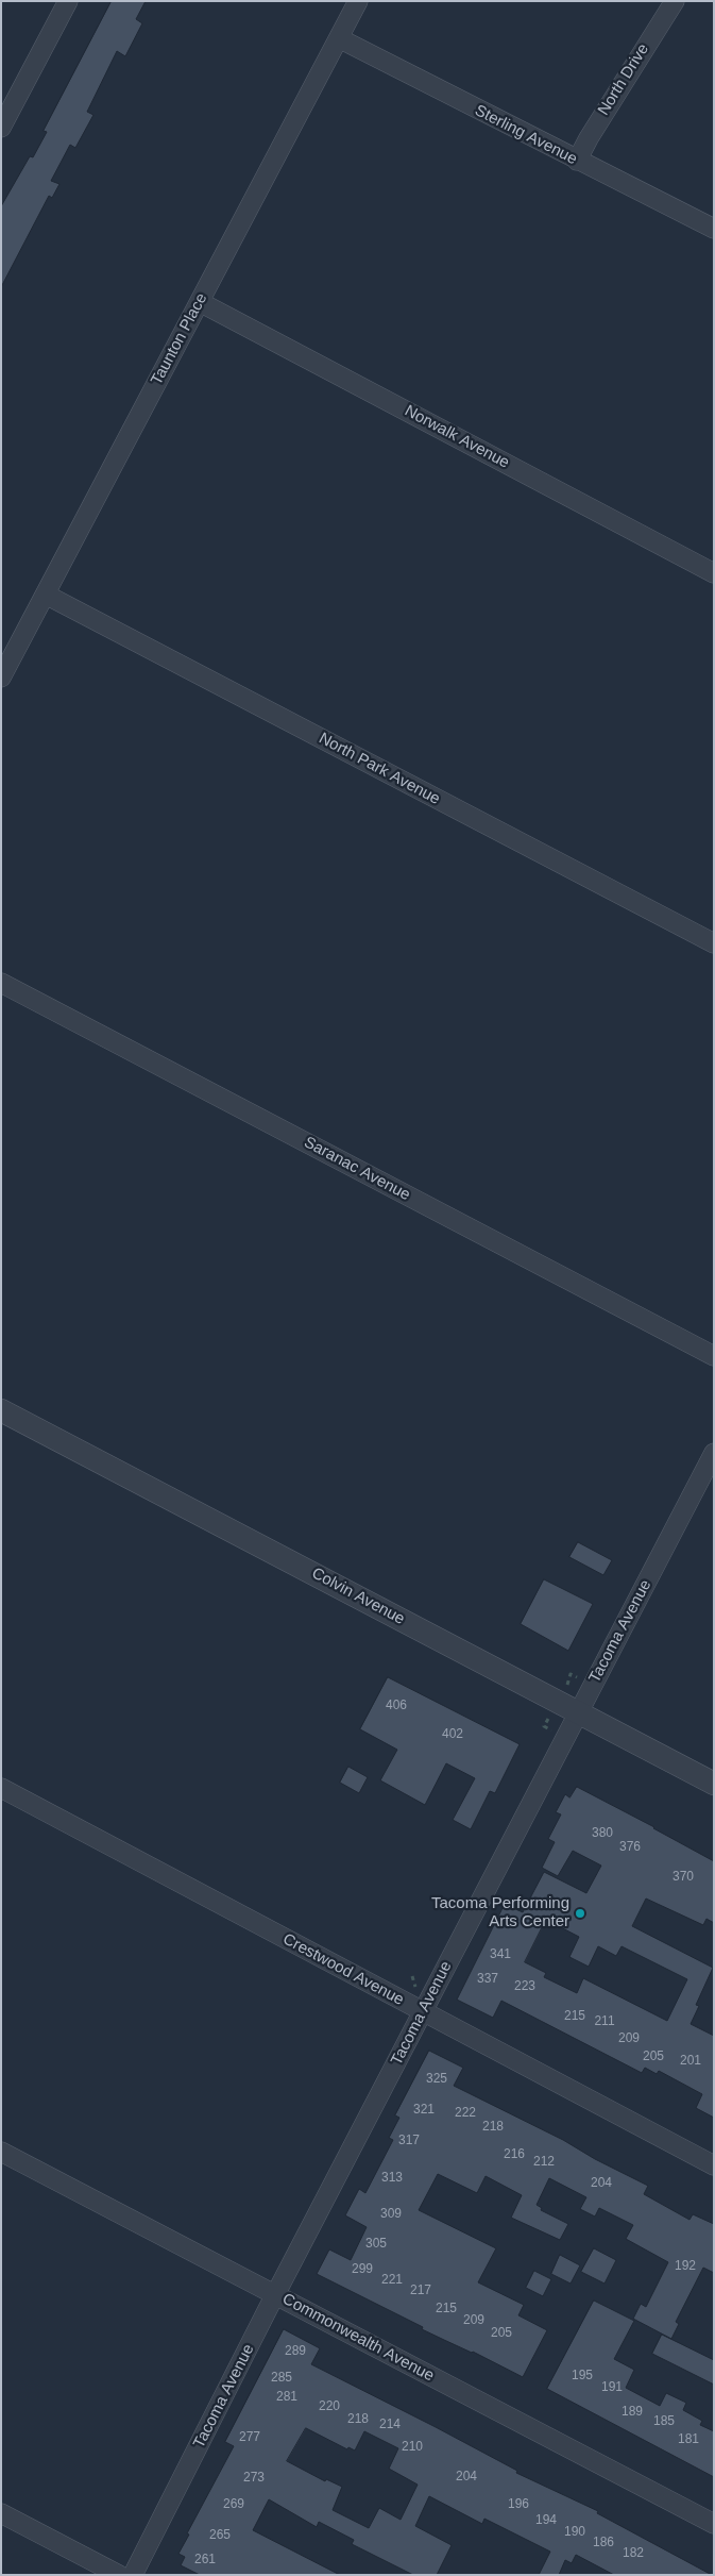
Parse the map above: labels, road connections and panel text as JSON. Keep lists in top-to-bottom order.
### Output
{
  "streets": {
    "street": [
      "North Drive",
      "Sterling Avenue",
      "Taunton Place",
      "Norwalk Avenue",
      "North Park Avenue",
      "Saranac Avenue",
      "Colvin Avenue",
      "Tacoma Avenue",
      "Crestwood Avenue",
      "Commonwealth Avenue"
    ]
  },
  "crossings": [
    ["North Drive", "Sterling Avenue"],
    ["Sterling Avenue", "Taunton Place"],
    ["Taunton Place", "Norwalk Avenue"],
    ["Taunton Place", "North Park Avenue"],
    ["Colvin Avenue", "Tacoma Avenue"],
    ["Tacoma Avenue", "Crestwood Avenue"],
    ["Tacoma Avenue", "Commonwealth Avenue"]
  ],
  "places": ["Tacoma Performing Arts Center"],
  "house_numbers": [
    "406",
    "402",
    "380",
    "376",
    "370",
    "341",
    "337",
    "223",
    "215",
    "211",
    "209",
    "205",
    "201",
    "325",
    "321",
    "222",
    "218",
    "317",
    "216",
    "212",
    "313",
    "204",
    "309",
    "305",
    "192",
    "299",
    "221",
    "217",
    "215",
    "209",
    "205",
    "289",
    "195",
    "285",
    "191",
    "281",
    "220",
    "189",
    "218",
    "185",
    "214",
    "277",
    "181",
    "210",
    "204",
    "273",
    "269",
    "196",
    "194",
    "190",
    "265",
    "186",
    "182",
    "261"
  ]
}
